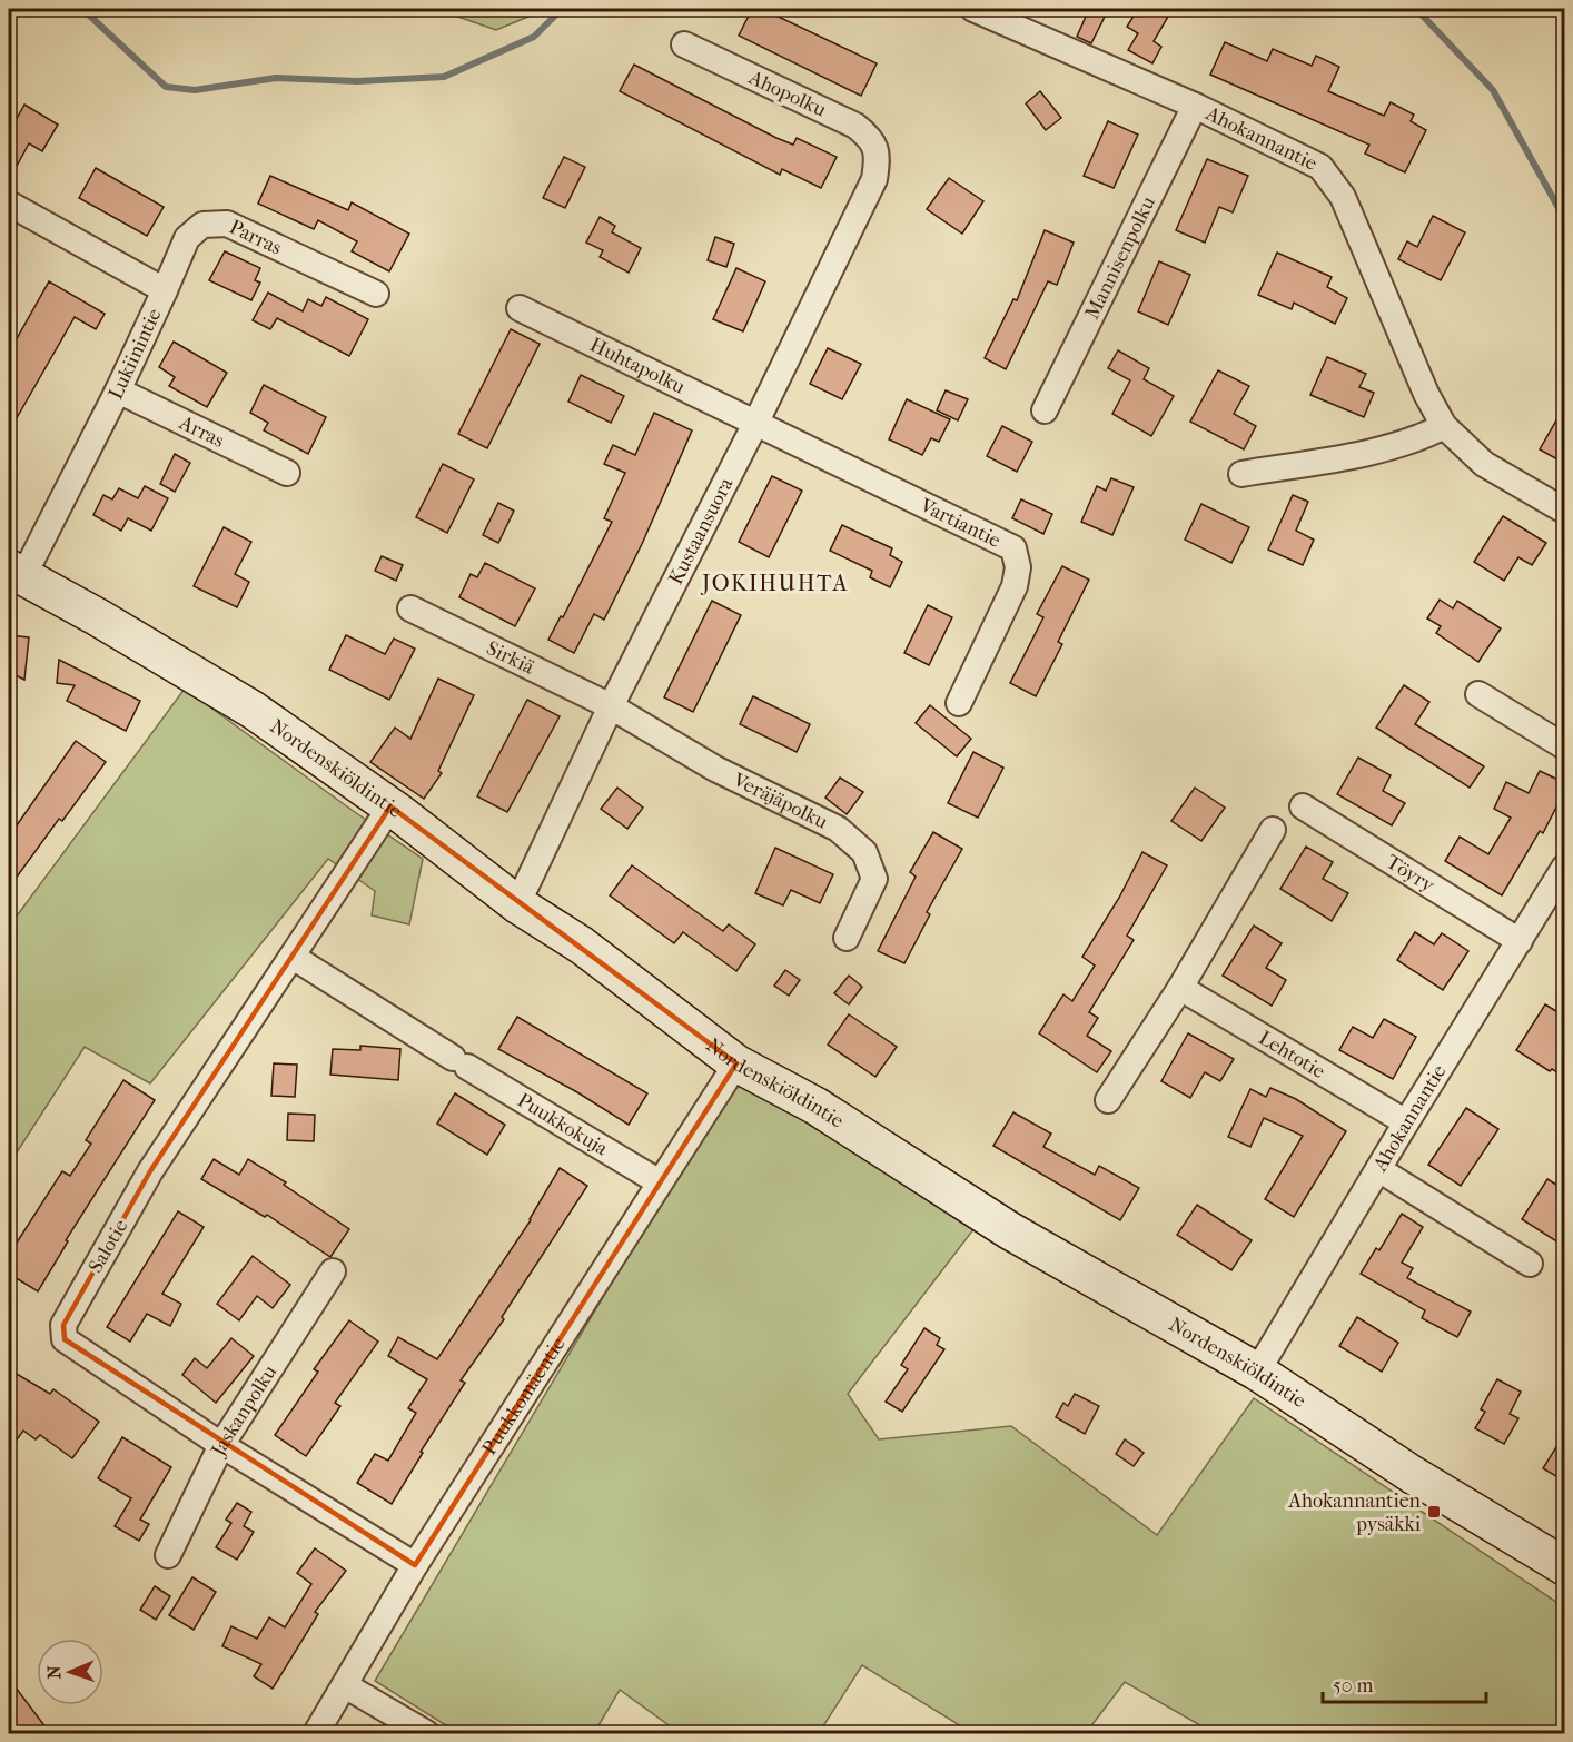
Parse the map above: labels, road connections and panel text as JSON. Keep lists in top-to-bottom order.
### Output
{
  "streets": {
    "main road": ["Nordenskiöldintie"],
    "street": [
      "Ahopolku",
      "Ahokannantie",
      "Parras",
      "Mannisenpolku",
      "Lukiinintie",
      "Huhtapolku",
      "Arras",
      "Vartiantie",
      "Kustaansuora",
      "Sirkiä",
      "Veräjäpolku",
      "Töyry",
      "Lehtotie",
      "Puukkokuja",
      "Salotie",
      "Puukkomäentie",
      "Jaskanpolku"
    ]
  },
  "crossings": [
    ["Ahopolku", "Kustaansuora"],
    ["Ahokannantie", "Mannisenpolku"],
    ["Ahokannantie", "Nordenskiöldintie"],
    ["Ahokannantie", "Töyry"],
    ["Ahokannantie", "Lehtotie"],
    ["Parras", "Lukiinintie"],
    ["Lukiinintie", "Arras"],
    ["Lukiinintie", "Nordenskiöldintie"],
    ["Huhtapolku", "Vartiantie"],
    ["Huhtapolku", "Kustaansuora"],
    ["Vartiantie", "Kustaansuora"],
    ["Kustaansuora", "Sirkiä"],
    ["Kustaansuora", "Nordenskiöldintie"],
    ["Kustaansuora", "Veräjäpolku"],
    ["Sirkiä", "Veräjäpolku"],
    ["Nordenskiöldintie", "Salotie"],
    ["Nordenskiöldintie", "Puukkomäentie"],
    ["Puukkokuja", "Salotie"],
    ["Puukkokuja", "Puukkomäentie"],
    ["Salotie", "Puukkomäentie"],
    ["Salotie", "Jaskanpolku"]
  ],
  "districts": ["JOKIHUHTA"],
  "places": {
    "transit": ["Ahokannantien pysäkki"]
  },
  "scale_bar": "50 m",
  "north": "left"
}
